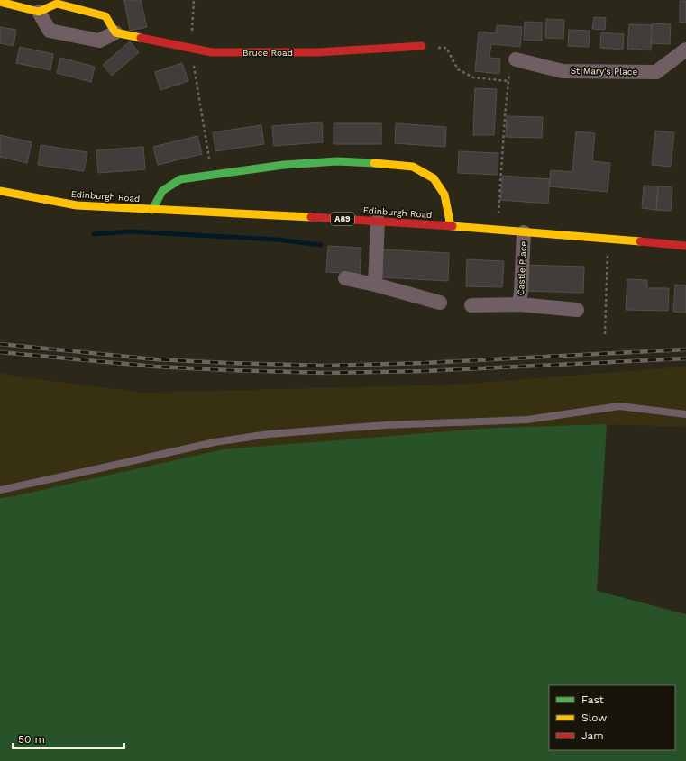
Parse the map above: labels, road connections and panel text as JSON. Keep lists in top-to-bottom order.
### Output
{
  "streets": {
    "street": [
      "Bruce Road",
      "St Mary's Place",
      "Edinburgh Road",
      "A89",
      "Castle Place"
    ]
  },
  "crossings": [
    ["Edinburgh Road", "Castle Place"]
  ],
  "legend": ["Fast", "Slow", "Jam"],
  "scale_bar": "50 m"
}
